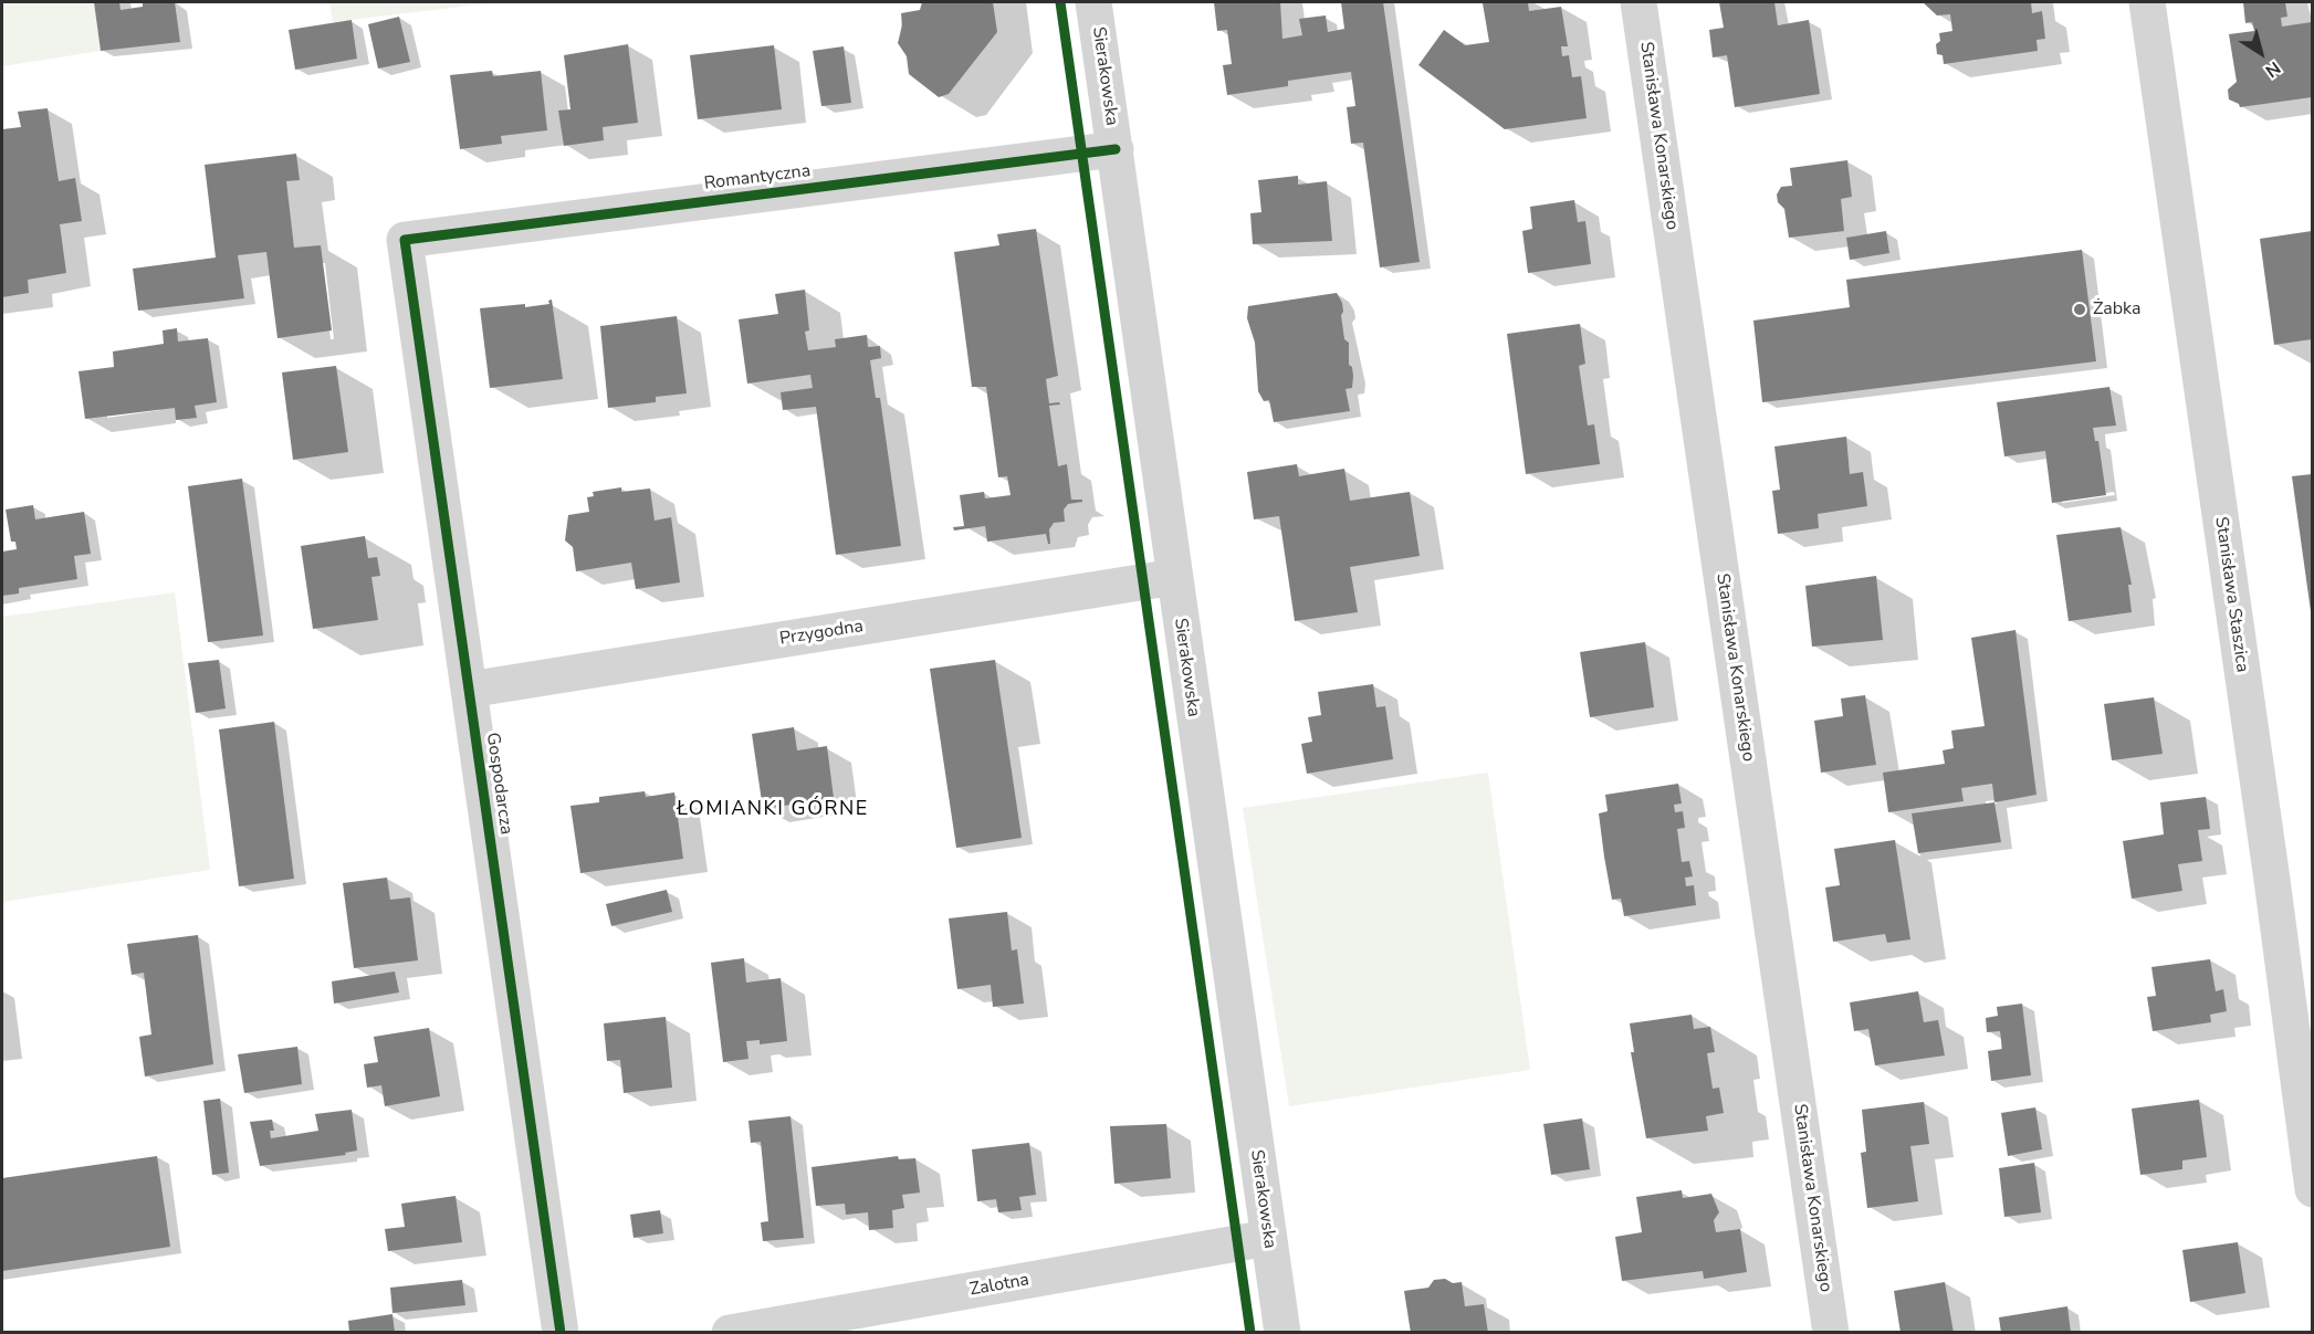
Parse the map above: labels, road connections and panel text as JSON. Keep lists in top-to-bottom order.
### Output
{
  "streets": {
    "street": [
      "Sierakowska",
      "Stanisława Konarskiego",
      "Romantyczna",
      "Stanisława Staszica",
      "Przygodna",
      "Gospodarcza",
      "Zalotna"
    ]
  },
  "crossings": [
    ["Sierakowska", "Romantyczna"],
    ["Sierakowska", "Przygodna"],
    ["Sierakowska", "Zalotna"],
    ["Romantyczna", "Gospodarcza"],
    ["Przygodna", "Gospodarcza"]
  ],
  "districts": ["ŁOMIANKI GÓRNE"],
  "places": ["Żabka"],
  "north": "bottom right"
}
